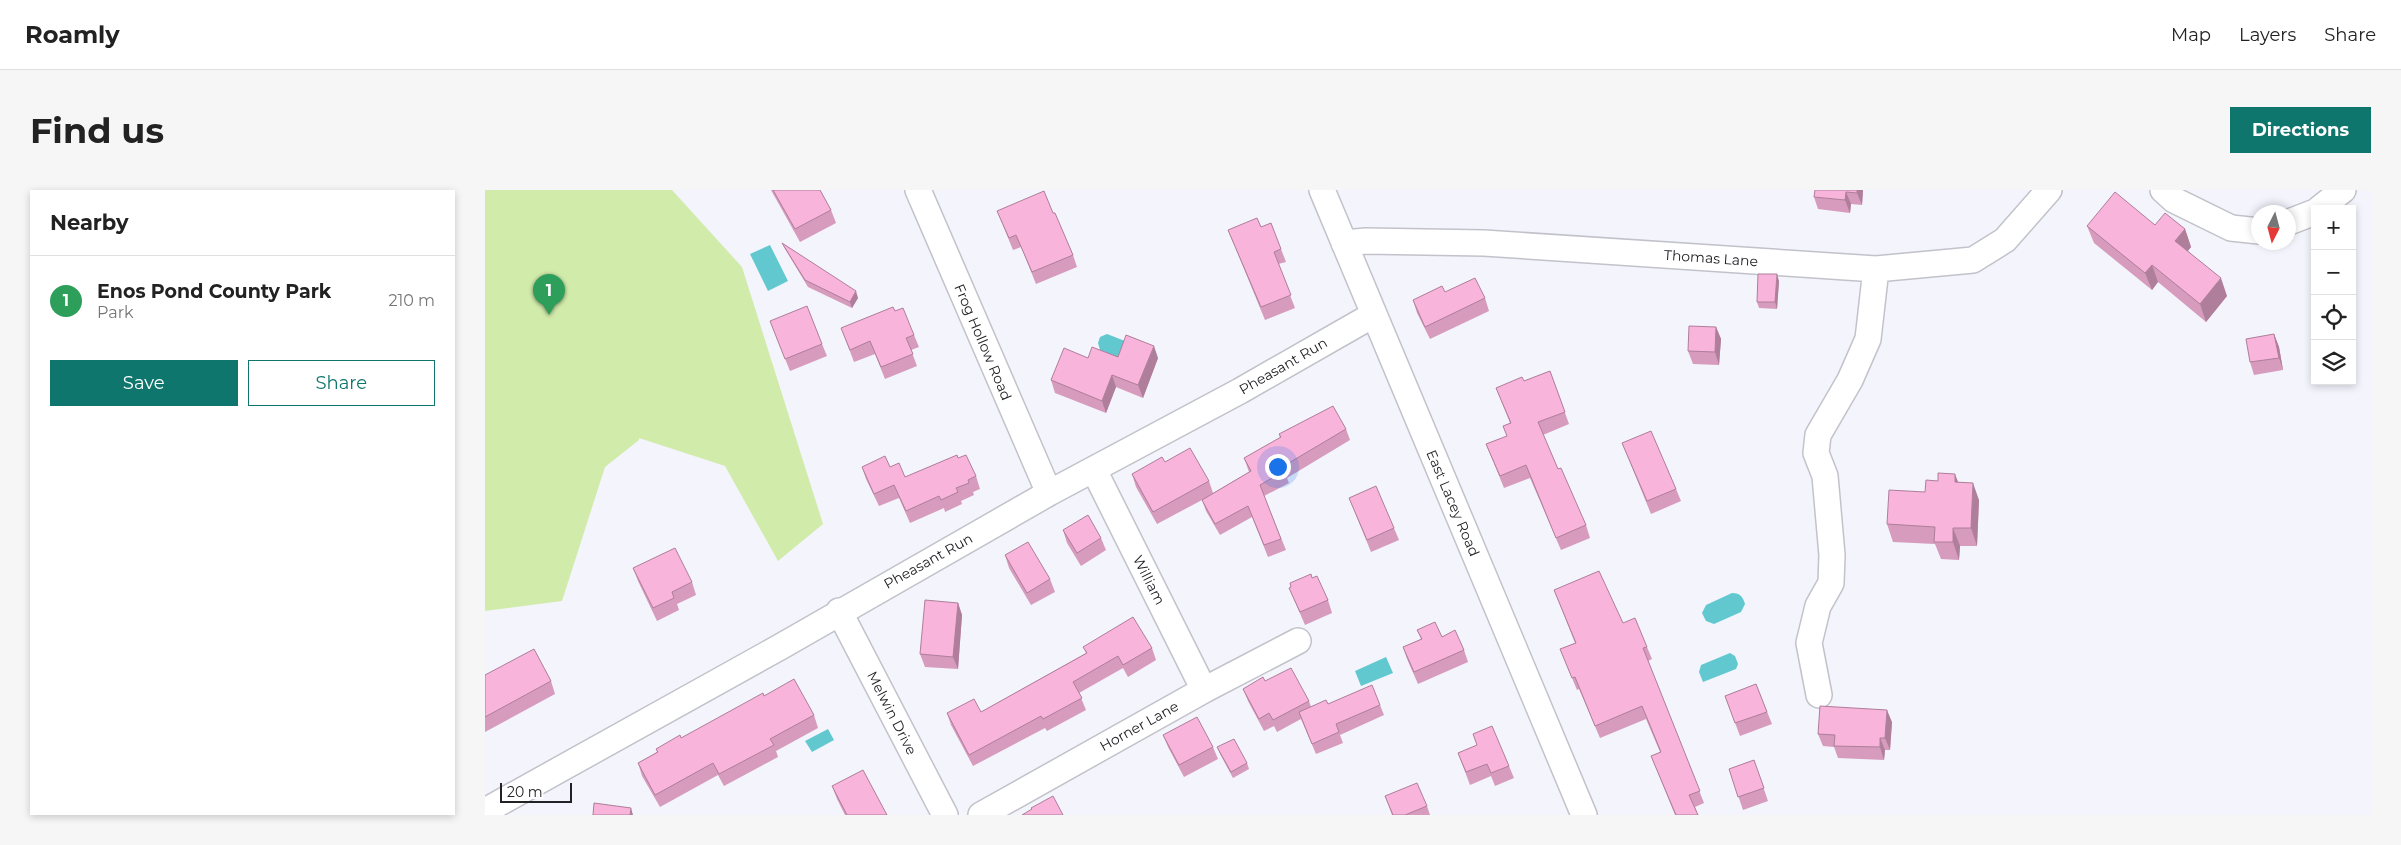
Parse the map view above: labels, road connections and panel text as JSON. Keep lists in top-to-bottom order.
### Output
{
  "streets": {
    "street": [
      "Thomas Lane",
      "Frog Hollow Road",
      "Pheasant Run",
      "East Lacey Road",
      "William",
      "Melwin Drive",
      "Horner Lane"
    ]
  },
  "crossings": [
    ["Thomas Lane", "East Lacey Road"],
    ["Frog Hollow Road", "Pheasant Run"],
    ["Pheasant Run", "East Lacey Road"],
    ["Pheasant Run", "William"],
    ["Pheasant Run", "Melwin Drive"],
    ["William", "Horner Lane"]
  ],
  "scale_bar": "20 m",
  "north": "bottom",
  "page": {
    "header": "Roamly",
    "nav": ["Map", "Layers", "Share"],
    "buttons": [
      "Directions",
      ["Save", "Share"]
    ],
    "title": "Find us",
    "heading": "Nearby",
    "map_buttons": ["+", "−"],
    "list": [
      {
        "mark": "1",
        "name": "Enos Pond County Park",
        "note": "Park",
        "value": "210 m"
      }
    ],
    "pins": "1",
    "scale": "20 m"
  }
}
